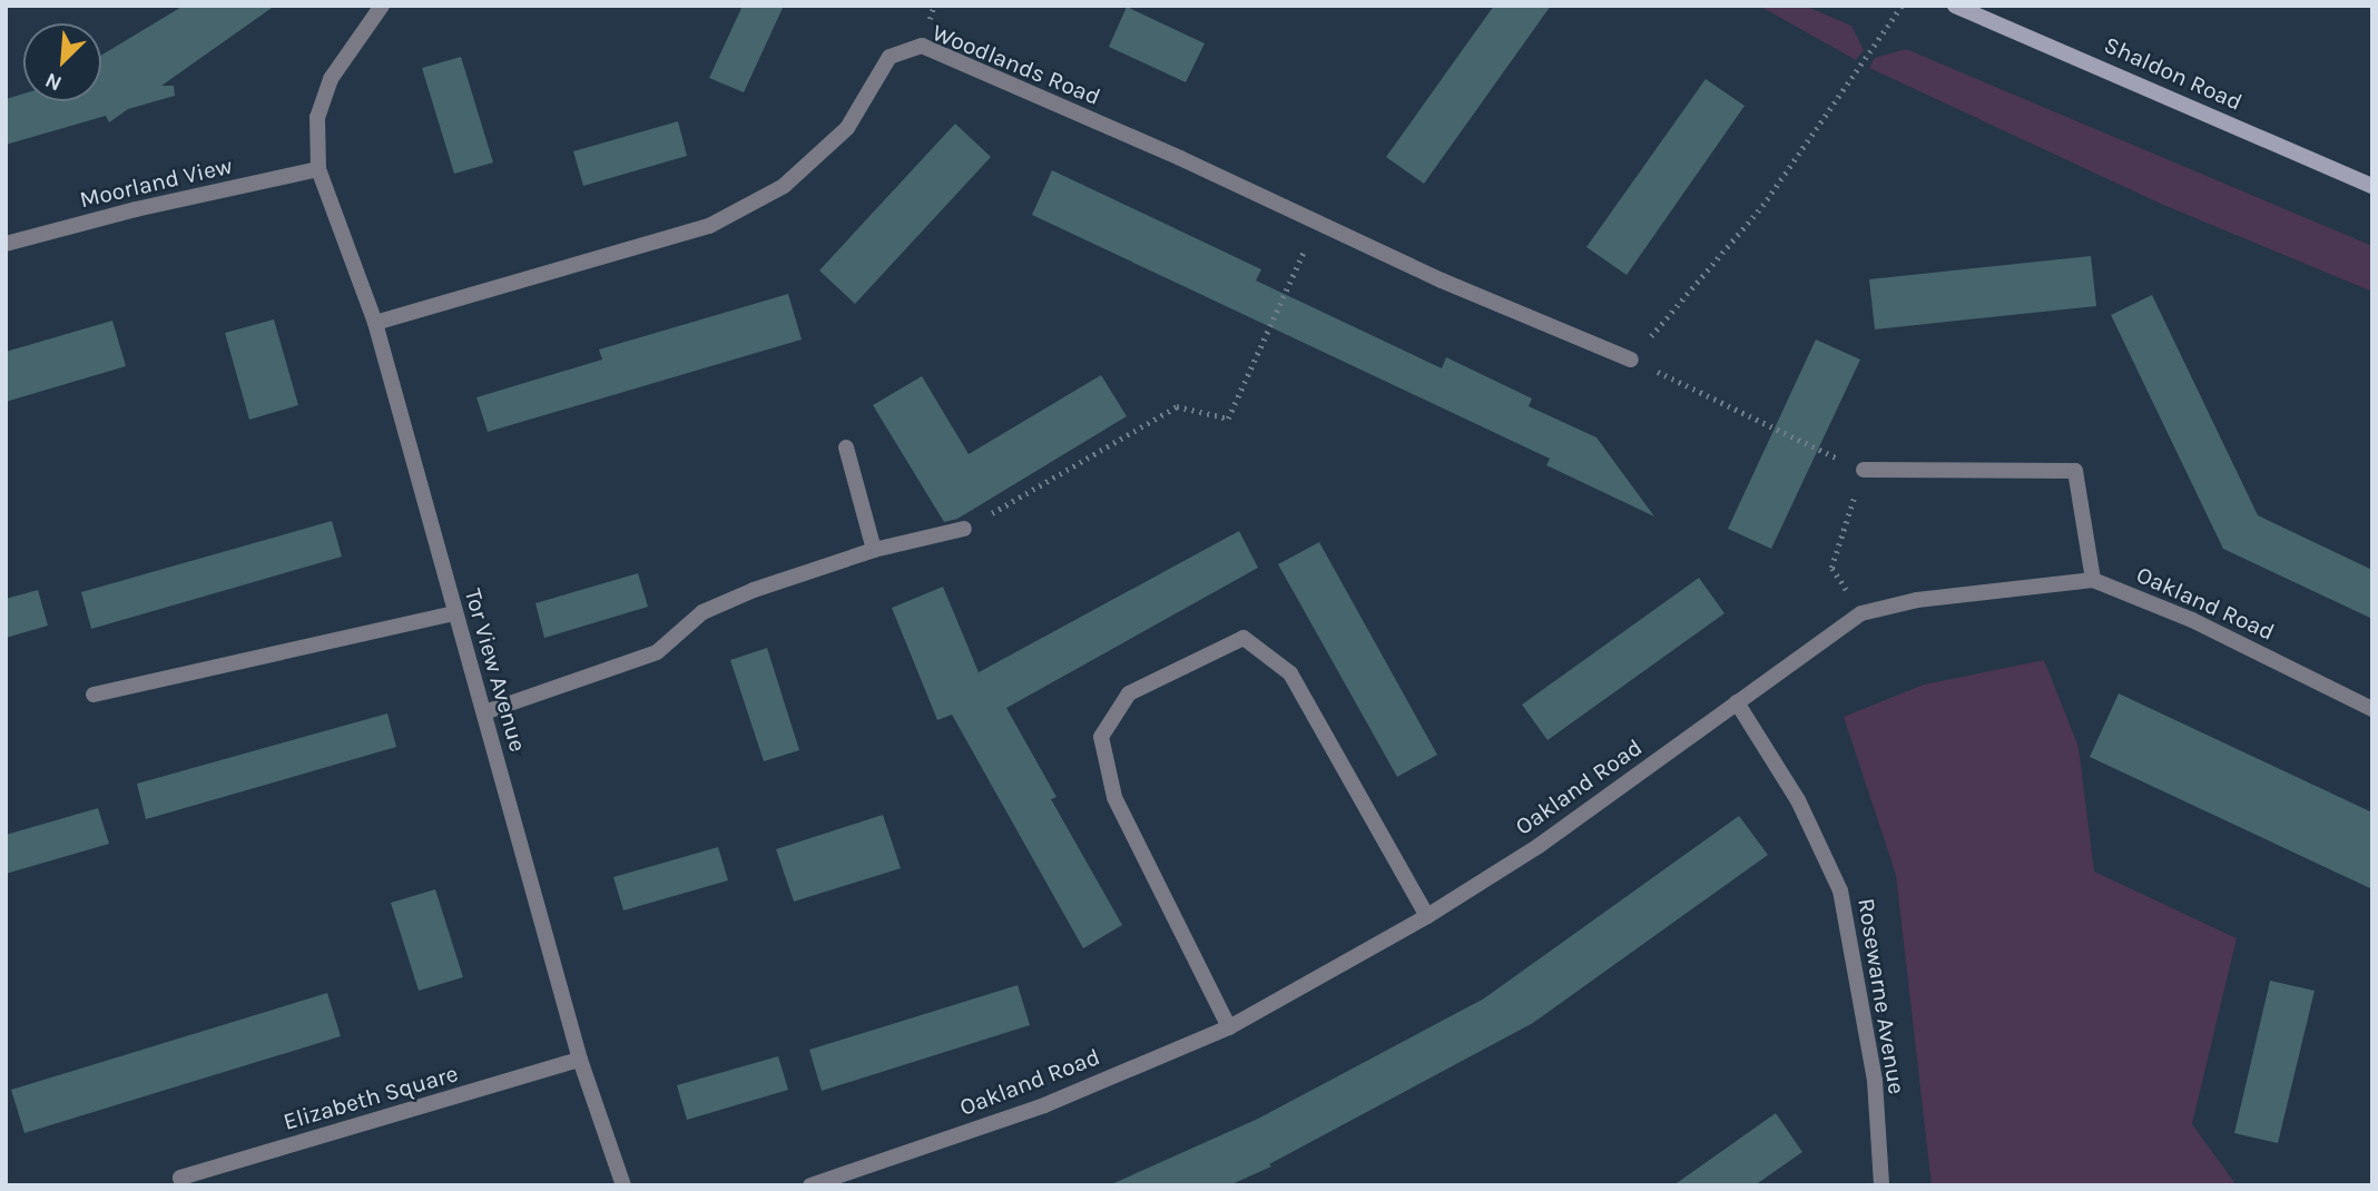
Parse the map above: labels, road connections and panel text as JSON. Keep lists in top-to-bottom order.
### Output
{
  "streets": {
    "street": [
      "Woodlands Road",
      "Shaldon Road",
      "Moorland View",
      "Oakland Road",
      "Tor View Avenue",
      "Rosewarne Avenue",
      "Elizabeth Square"
    ]
  },
  "crossings": [
    ["Woodlands Road", "Tor View Avenue"],
    ["Moorland View", "Tor View Avenue"],
    ["Oakland Road", "Rosewarne Avenue"],
    ["Tor View Avenue", "Elizabeth Square"]
  ],
  "north": "bottom left"
}
